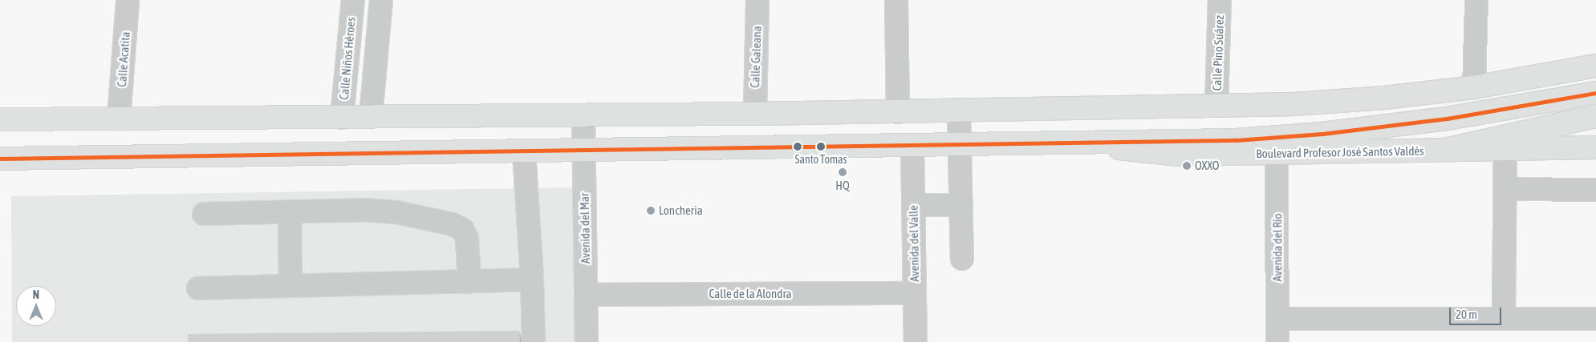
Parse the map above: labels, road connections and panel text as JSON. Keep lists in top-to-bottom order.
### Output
{
  "streets": {
    "main road": ["Boulevard Profesor José Santos Valdés"],
    "street": [
      "Calle Pino Suárez",
      "Calle Galeana",
      "Calle Niños Héroes",
      "Calle Acatita",
      "Avenida del Mar",
      "Avenida del Valle",
      "Avenida del Río",
      "Calle de la Alondra"
    ]
  },
  "crossings": [
    ["Boulevard Profesor José Santos Valdés", "Avenida del Río"],
    ["Avenida del Mar", "Calle de la Alondra"],
    ["Avenida del Valle", "Calle de la Alondra"]
  ],
  "places": [
    "Santo Tomas",
    "OXXO",
    "HQ",
    "Loncheria"
  ],
  "scale_bar": "20 m",
  "north": "top"
}
